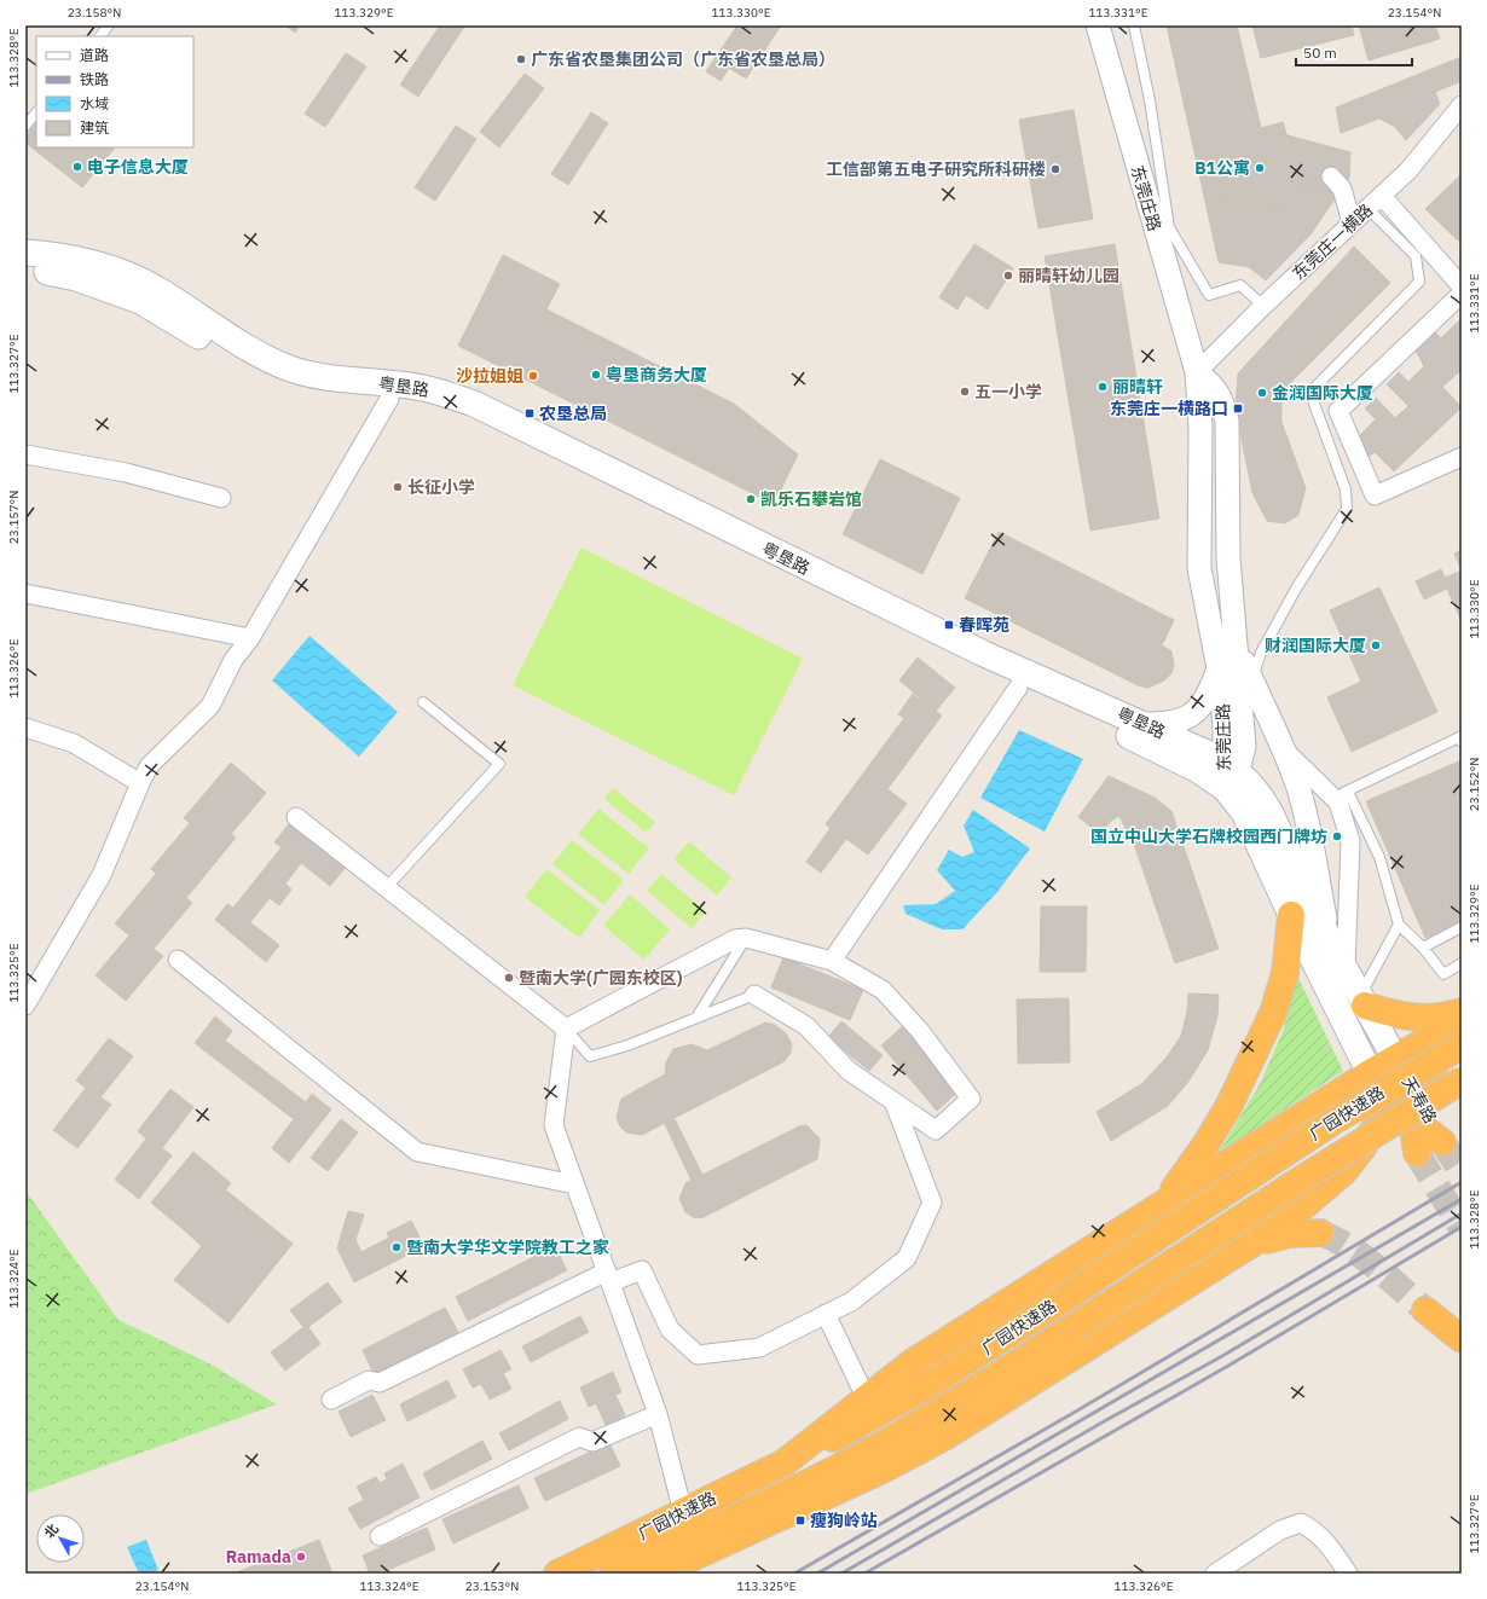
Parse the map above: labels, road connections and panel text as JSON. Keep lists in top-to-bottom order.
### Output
{
  "streets": {
    "highway": ["天寿路", "广园快速路"],
    "main road": ["粤垦路"],
    "street": ["东莞庄路", "东莞庄一横路"]
  },
  "crossings": [
    ["东莞庄路", "东莞庄一横路"],
    ["东莞庄路", "粤垦路"],
    ["粤垦路", "天寿路"]
  ],
  "places": {
    "other": [
      "广东省农垦集团公司（广东省农垦总局）",
      "电子信息大厦",
      "B1公寓",
      "工信部第五电子研究所科研楼",
      "丽晴轩幼儿园",
      "粤垦商务大厦",
      "沙拉姐姐",
      "丽晴轩",
      "五一小学",
      "金润国际大厦",
      "长征小学",
      "凯乐石攀岩馆",
      "财润国际大厦",
      "国立中山大学石牌校园西门牌坊",
      "暨南大学(广园东校区)",
      "暨南大学华文学院教工之家",
      "Ramada"
    ],
    "transit": [
      "东莞庄一横路口",
      "农垦总局",
      "春晖苑",
      "瘦狗岭站"
    ]
  },
  "legend": [
    "道路",
    "铁路",
    "水域",
    "建筑"
  ],
  "scale_bar": "50 m",
  "north": "top left",
  "coordinates": [
    "23.158°N",
    "113.329°E",
    "113.330°E",
    "113.331°E",
    "23.154°N",
    "113.328°E",
    "113.327°E",
    "23.157°N",
    "113.326°E",
    "23.152°N",
    "113.325°E",
    "113.324°E",
    "23.153°N"
  ]
}
